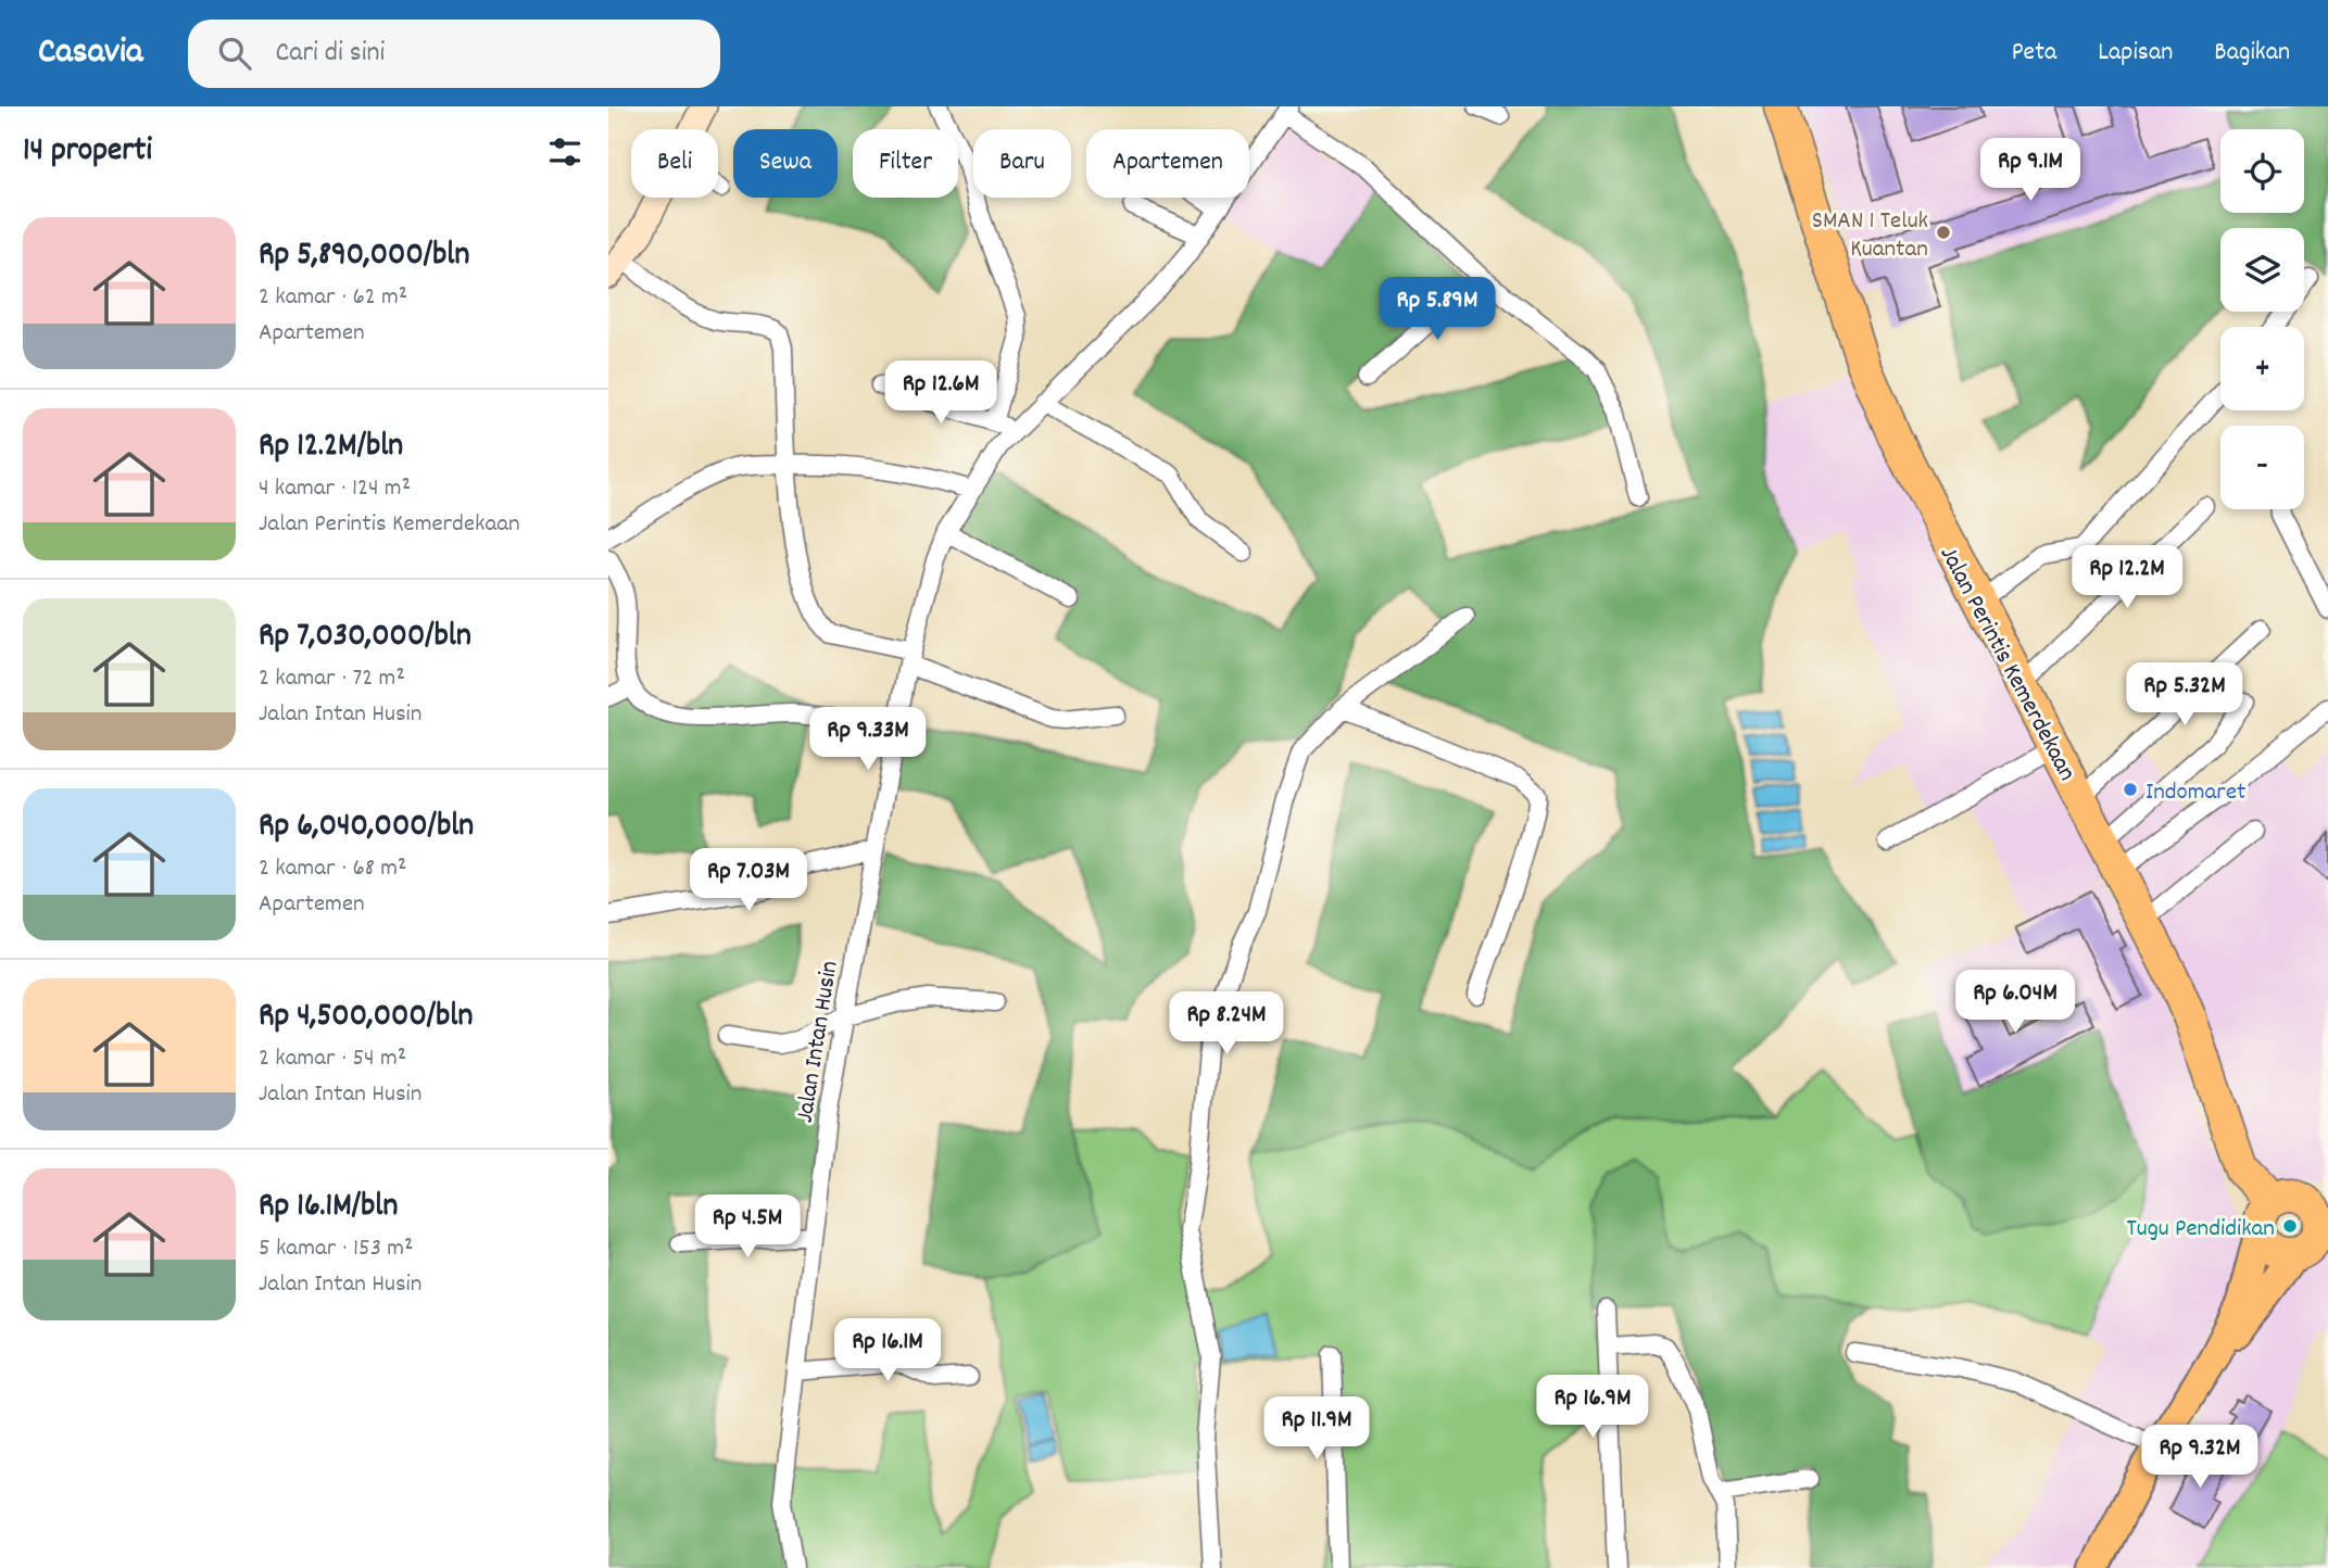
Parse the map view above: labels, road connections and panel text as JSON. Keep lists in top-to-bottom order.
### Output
{
  "streets": {
    "highway": ["Jalan Perintis Kemerdekaan"],
    "street": ["Jalan Intan Husin"]
  },
  "places": ["SMAN 1 Teluk Kuantan", "Indomaret", "Tugu Pendidikan"],
  "page": {
    "header": "Casavia",
    "search": "Cari di sini",
    "nav": ["Peta", "Lapisan", "Bagikan"],
    "heading": "14 properti",
    "map_buttons": ["+", "−"],
    "chip": [
      "Beli",
      "Sewa",
      "Filter",
      "Baru",
      "Apartemen"
    ],
    "price": [
      "Rp 9.1M",
      "Rp 5.89M",
      "Rp 12.6M",
      "Rp 12.2M",
      "Rp 5.32M",
      "Rp 9.33M",
      "Rp 7.03M",
      "Rp 6.04M",
      "Rp 8.24M",
      "Rp 4.5M",
      "Rp 16.1M",
      "Rp 16.9M",
      "Rp 11.9M",
      "Rp 9.32M"
    ],
    "list": [
      {
        "name": "Rp 5,890,000/bln",
        "note": "2 kamar · 62 m² · Apartemen"
      },
      {
        "name": "Rp 12.2M/bln",
        "note": "4 kamar · 124 m² · Jalan Perintis Kemerdekaan"
      },
      {
        "name": "Rp 7,030,000/bln",
        "note": "2 kamar · 72 m² · Jalan Intan Husin"
      },
      {
        "name": "Rp 6,040,000/bln",
        "note": "2 kamar · 68 m² · Apartemen"
      },
      {
        "name": "Rp 4,500,000/bln",
        "note": "2 kamar · 54 m² · Jalan Intan Husin"
      },
      {
        "name": "Rp 16.1M/bln",
        "note": "5 kamar · 153 m² · Jalan Intan Husin"
      }
    ]
  }
}
